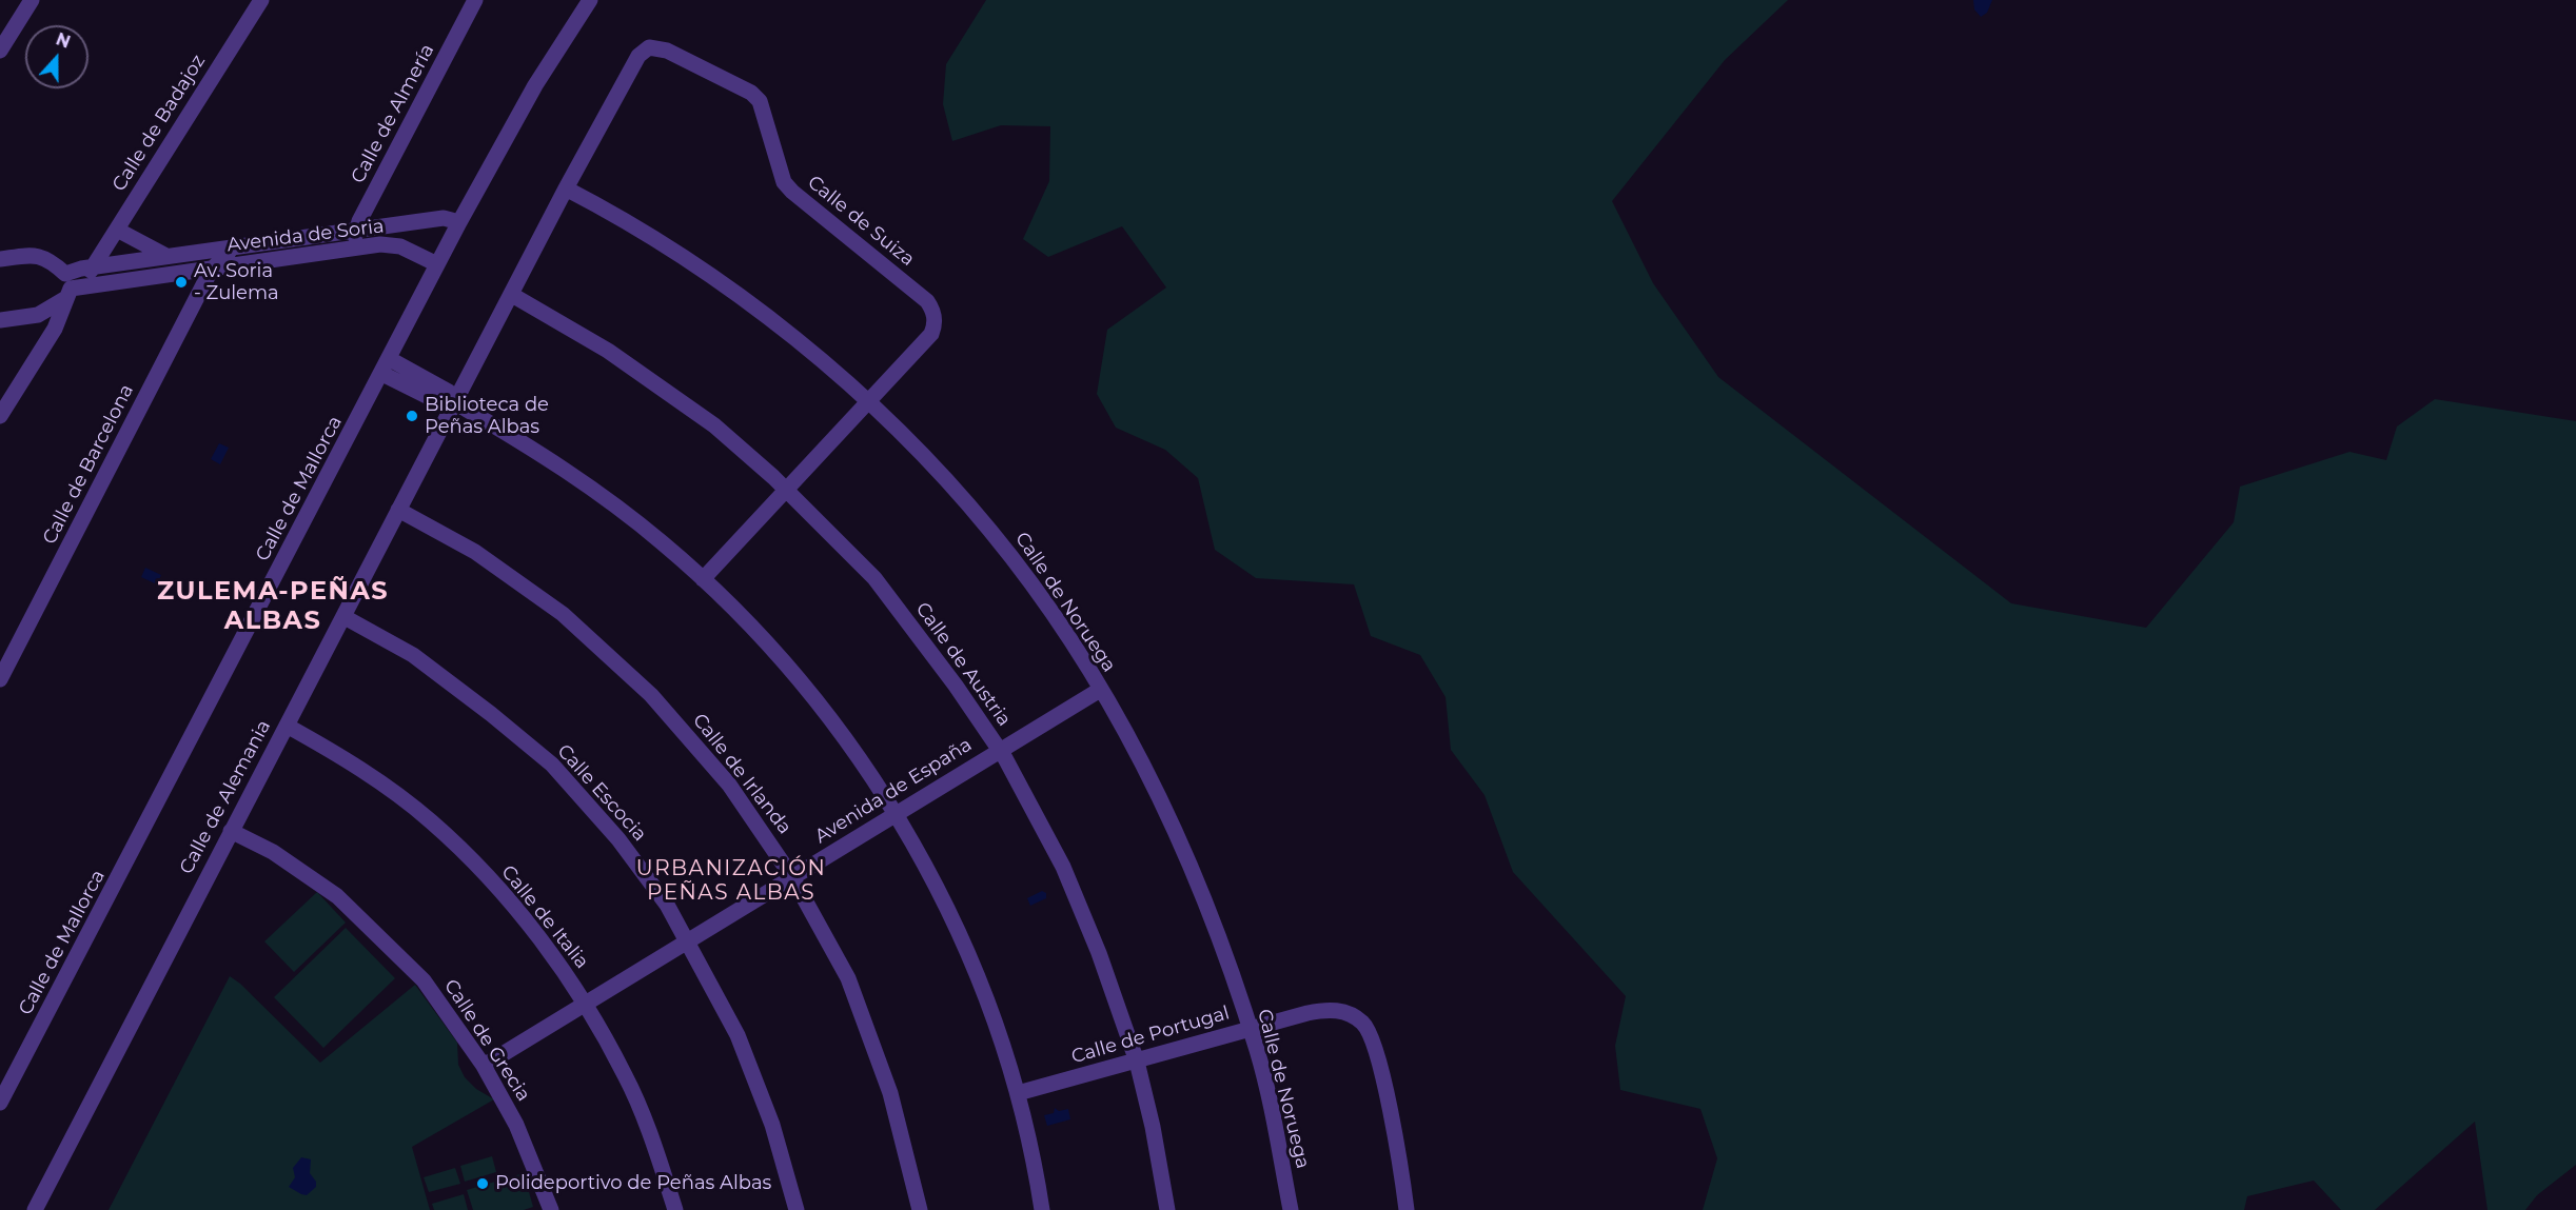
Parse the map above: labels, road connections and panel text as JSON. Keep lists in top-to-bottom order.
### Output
{
  "streets": {
    "street": [
      "Calle de Almería",
      "Calle de Badajoz",
      "Calle de Suiza",
      "Avenida de Soria",
      "Calle de Barcelona",
      "Calle de Mallorca",
      "Calle de Noruega",
      "Calle de Austria",
      "Calle de Irlanda",
      "Avenida de España",
      "Calle Escocia",
      "Calle de Alemania",
      "Calle de Italia",
      "Calle de Portugal",
      "Calle de Grecia"
    ]
  },
  "crossings": [
    ["Calle de Almería", "Avenida de Soria"],
    ["Calle de Badajoz", "Avenida de Soria"],
    ["Calle de Suiza", "Calle de Noruega"],
    ["Calle de Suiza", "Calle de Austria"],
    ["Calle de Suiza", "Calle de Alemania"],
    ["Avenida de Soria", "Calle de Barcelona"],
    ["Avenida de Soria", "Calle de Mallorca"],
    ["Calle de Noruega", "Avenida de España"],
    ["Calle de Noruega", "Calle de Portugal"],
    ["Calle de Austria", "Avenida de España"],
    ["Calle de Austria", "Calle de Portugal"],
    ["Calle de Irlanda", "Avenida de España"],
    ["Calle de Irlanda", "Calle de Alemania"],
    ["Avenida de España", "Calle Escocia"],
    ["Avenida de España", "Calle de Italia"],
    ["Avenida de España", "Calle de Grecia"],
    ["Calle Escocia", "Calle de Alemania"],
    ["Calle de Alemania", "Calle de Italia"],
    ["Calle de Alemania", "Calle de Grecia"]
  ],
  "districts": ["ZULEMA-PEÑAS ALBAS", "URBANIZACIÓN PEÑAS ALBAS"],
  "places": ["Av. Soria - Zulema", "Biblioteca de Peñas Albas", "Polideportivo de Peñas Albas"],
  "north": "top"
}
